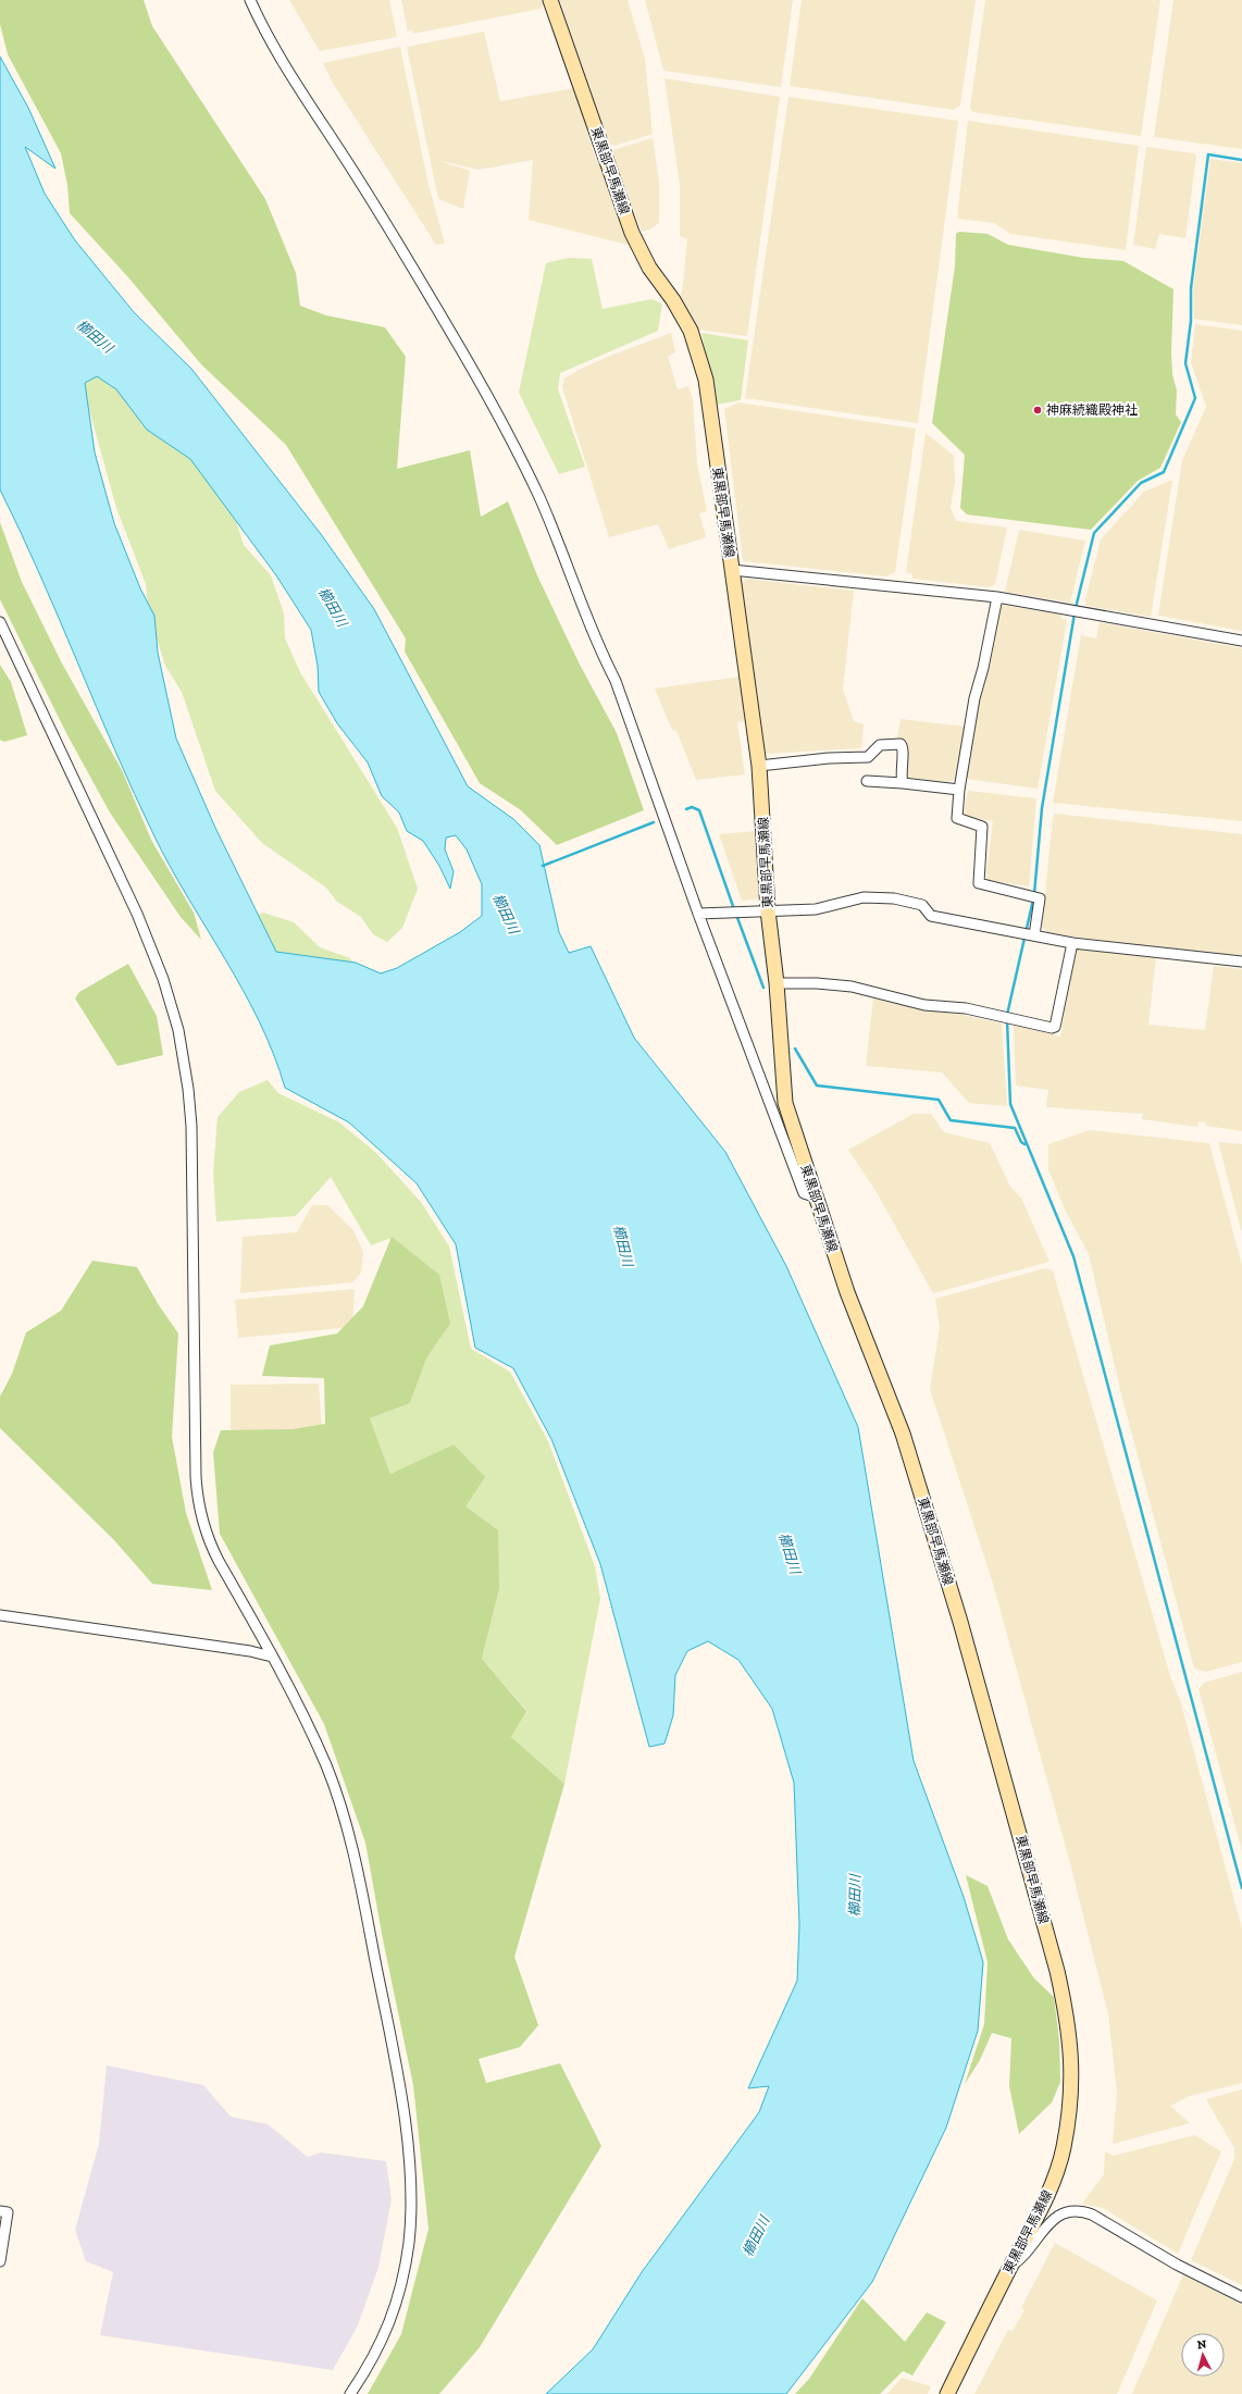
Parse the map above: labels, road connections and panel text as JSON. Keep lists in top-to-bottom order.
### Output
{
  "streets": {
    "main road": ["東黒部早馬瀬線"]
  },
  "water": ["櫛田川"],
  "places": ["神麻続織殿神社"],
  "north": "top"
}
